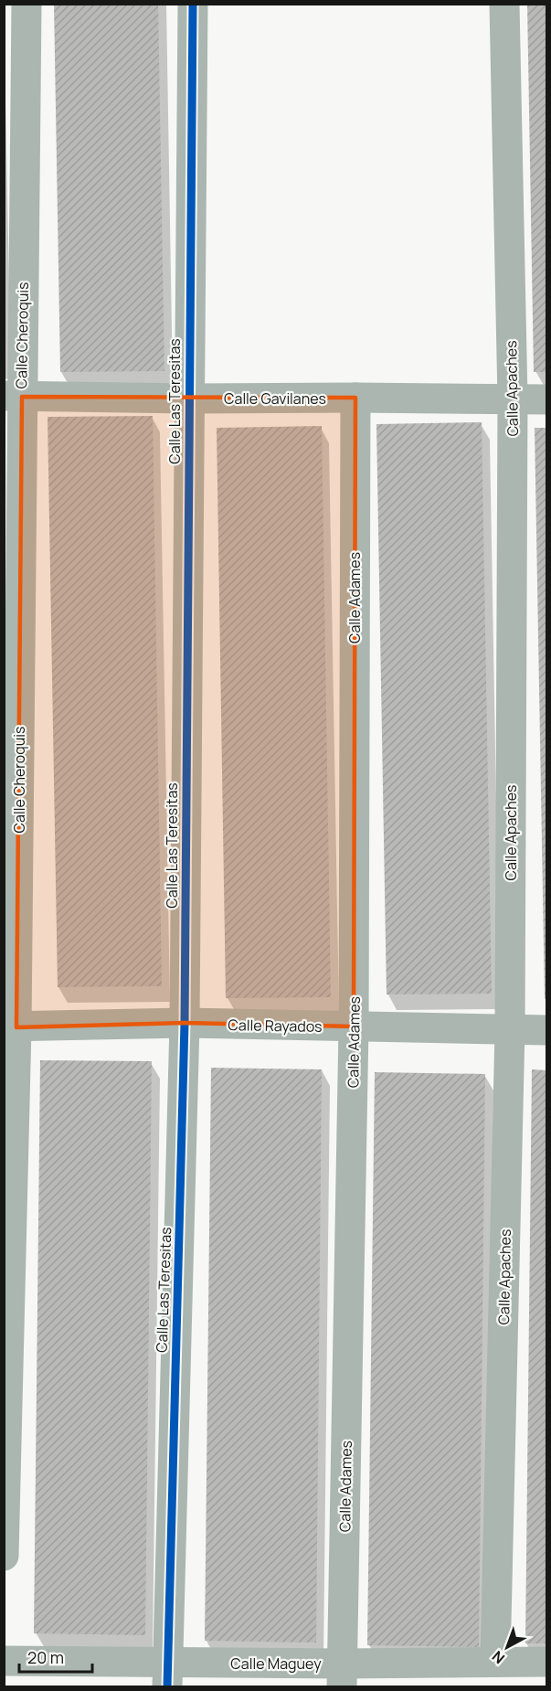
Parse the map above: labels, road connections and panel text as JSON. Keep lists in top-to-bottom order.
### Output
{
  "streets": {
    "street": [
      "Calle Cheroquis",
      "Calle Apaches",
      "Calle Gavilanes",
      "Calle Las Teresitas",
      "Calle Adames",
      "Calle Rayados",
      "Calle Maguey"
    ]
  },
  "crossings": [
    ["Calle Cheroquis", "Calle Gavilanes"],
    ["Calle Cheroquis", "Calle Rayados"],
    ["Calle Apaches", "Calle Gavilanes"],
    ["Calle Apaches", "Calle Rayados"],
    ["Calle Apaches", "Calle Maguey"],
    ["Calle Gavilanes", "Calle Las Teresitas"],
    ["Calle Gavilanes", "Calle Adames"],
    ["Calle Las Teresitas", "Calle Rayados"],
    ["Calle Las Teresitas", "Calle Maguey"],
    ["Calle Adames", "Calle Rayados"],
    ["Calle Adames", "Calle Maguey"]
  ],
  "scale_bar": "20 m",
  "north": "bottom left"
}
